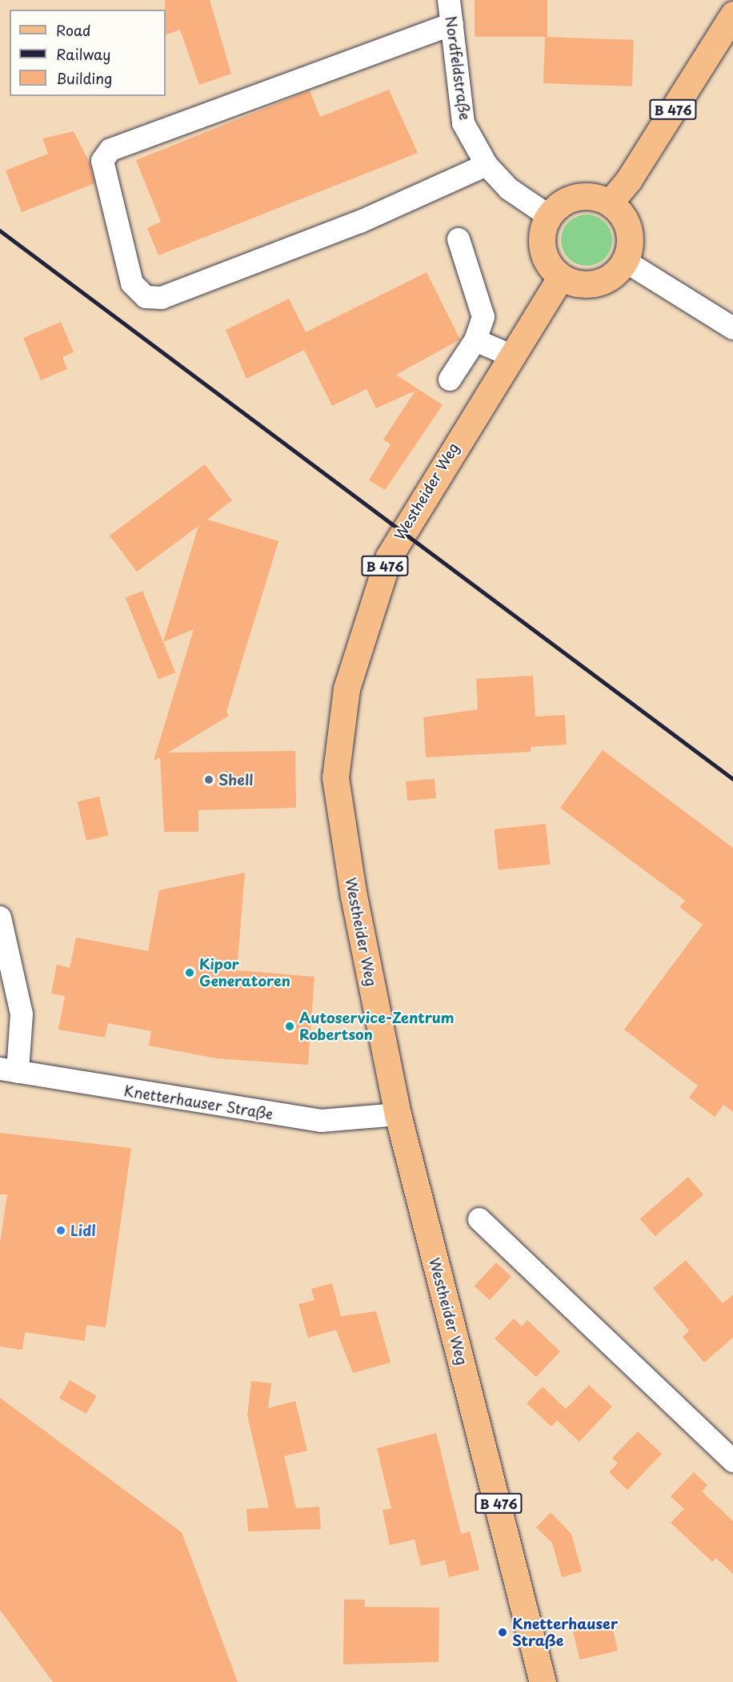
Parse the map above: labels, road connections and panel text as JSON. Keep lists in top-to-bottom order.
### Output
{
  "streets": {
    "main road": ["B 476", "Westheider Weg"],
    "street": ["Nordfeldstraße", "Knetterhauser Straße"]
  },
  "crossings": [
    ["Nordfeldstraße", "B 476"],
    ["Nordfeldstraße", "Westheider Weg"],
    ["B 476", "Westheider Weg"],
    ["Westheider Weg", "Knetterhauser Straße"]
  ],
  "places": [
    "Shell",
    "Kipor Generatoren",
    "Autoservice-Zentrum Robertson",
    "Lidl",
    "Knetterhauser Straße"
  ],
  "legend": ["Road", "Railway", "Building"]
}
